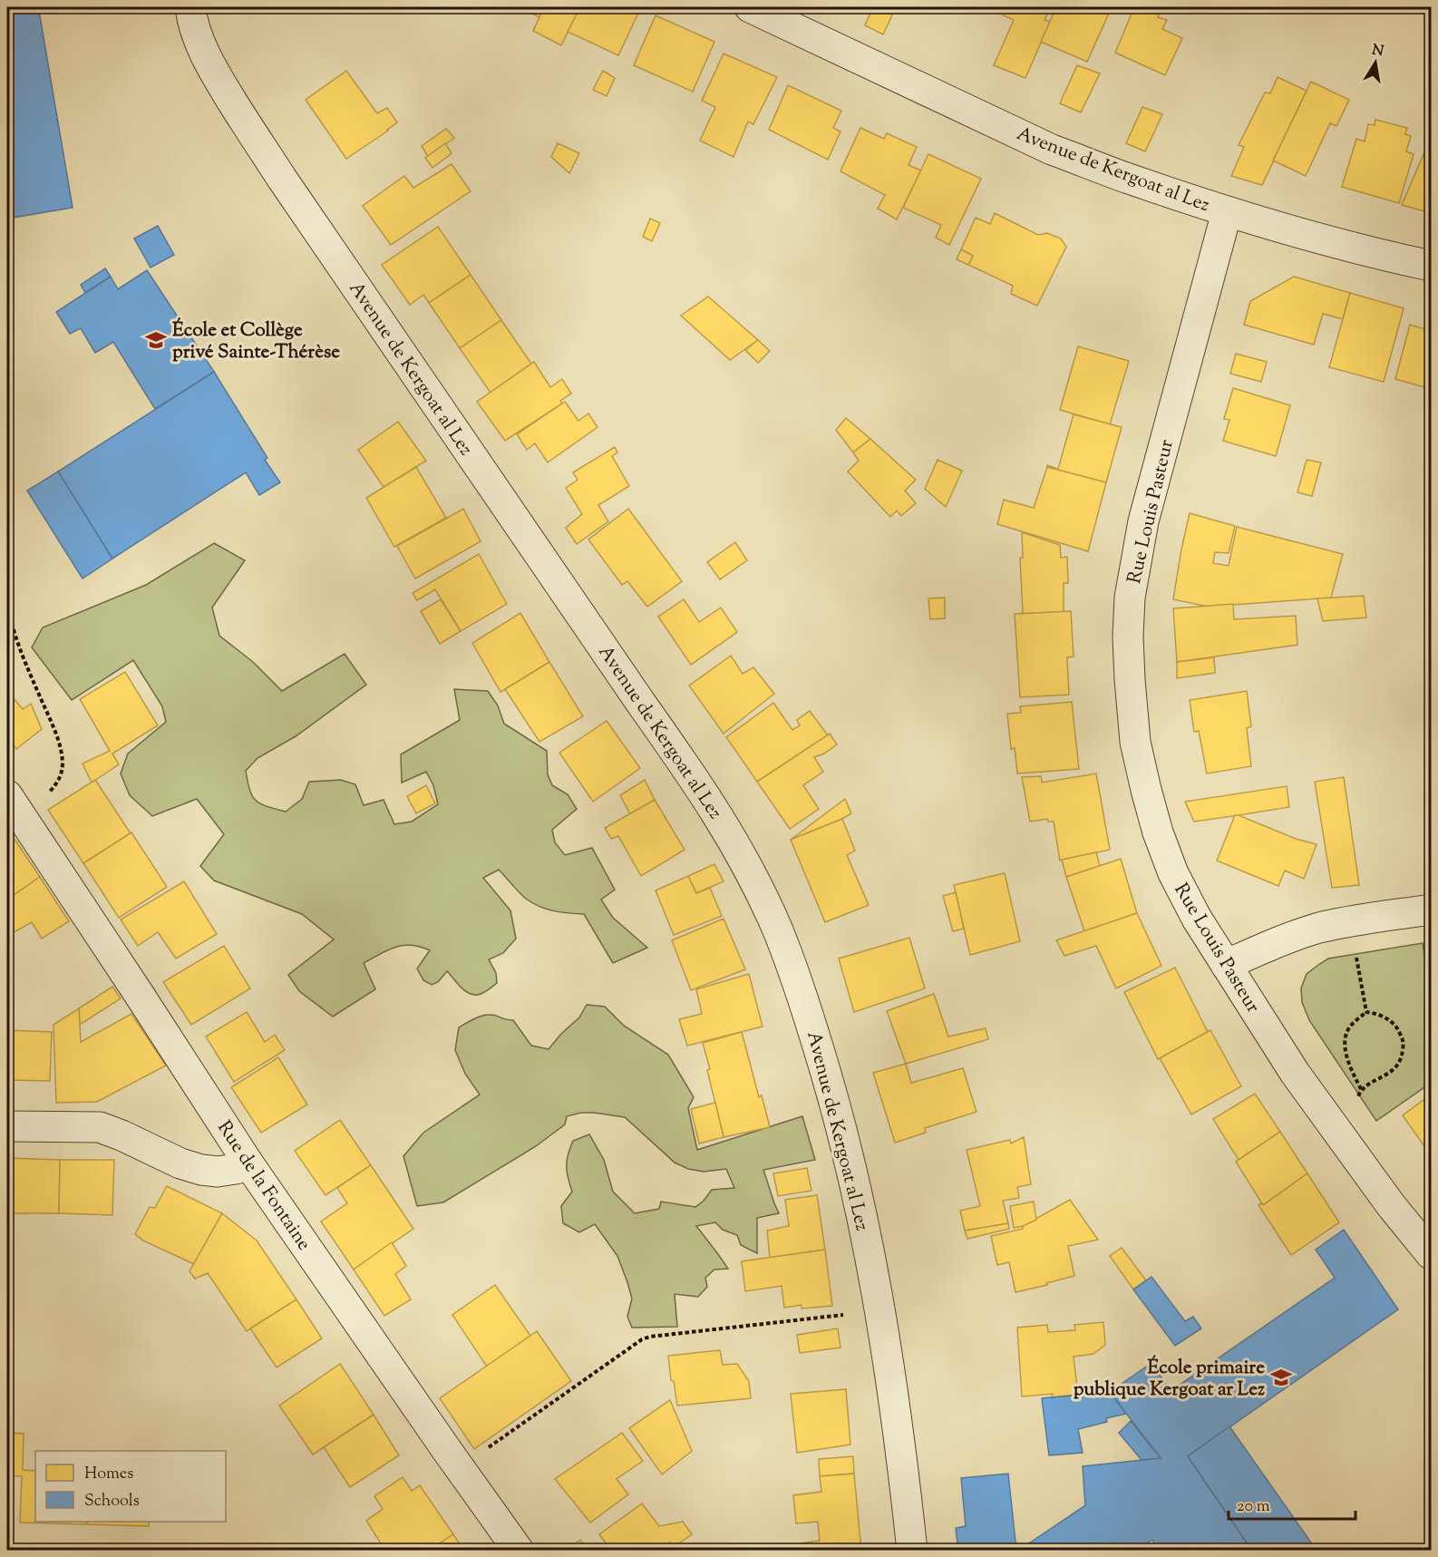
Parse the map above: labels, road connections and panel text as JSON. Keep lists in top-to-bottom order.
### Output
{
  "streets": {
    "street": ["Avenue de Kergoat al Lez", "Rue Louis Pasteur", "Rue de la Fontaine"]
  },
  "crossings": [
    ["Avenue de Kergoat al Lez", "Rue Louis Pasteur"]
  ],
  "places": {
    "school or university": ["École et Collège privé Sainte-Thérèse", "École primaire publique Kergoat ar Lez"]
  },
  "legend": ["Homes", "Schools"],
  "scale_bar": "20 m",
  "north": "top"
}
